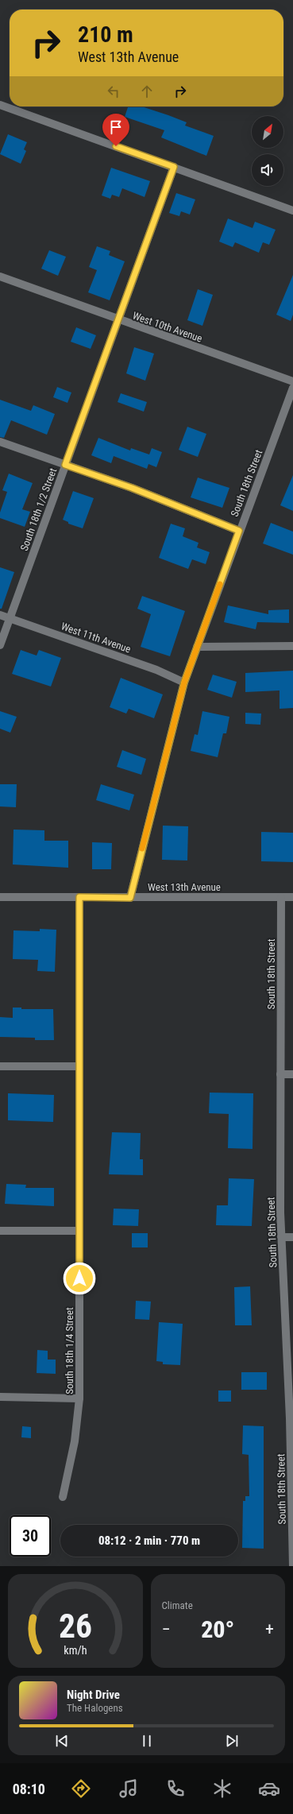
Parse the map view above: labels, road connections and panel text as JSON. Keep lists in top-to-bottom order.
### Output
{
  "streets": {
    "street": [
      "West 10th Avenue",
      "South 18th Street",
      "South 18th 1/2 Street",
      "West 11th Avenue",
      "West 13th Avenue",
      "South 18th 1/4 Street"
    ]
  },
  "crossings": [
    ["West 10th Avenue", "South 18th 1/2 Street"],
    ["South 18th Street", "West 11th Avenue"],
    ["South 18th Street", "West 13th Avenue"],
    ["South 18th 1/2 Street", "West 11th Avenue"],
    ["West 13th Avenue", "South 18th 1/4 Street"]
  ],
  "north": "top right",
  "page": {
    "turn": ["210 m", "West 13th Avenue"],
    "limit": "30",
    "trip": "08:12 · 2 min · 770 m",
    "tile": "Climate",
    "heat": ["−", "20°", "+"],
    "song": ["Night Drive", "The Halogens"],
    "tabs": "08:10",
    "gauge": ["26", "km/h"]
  }
}
